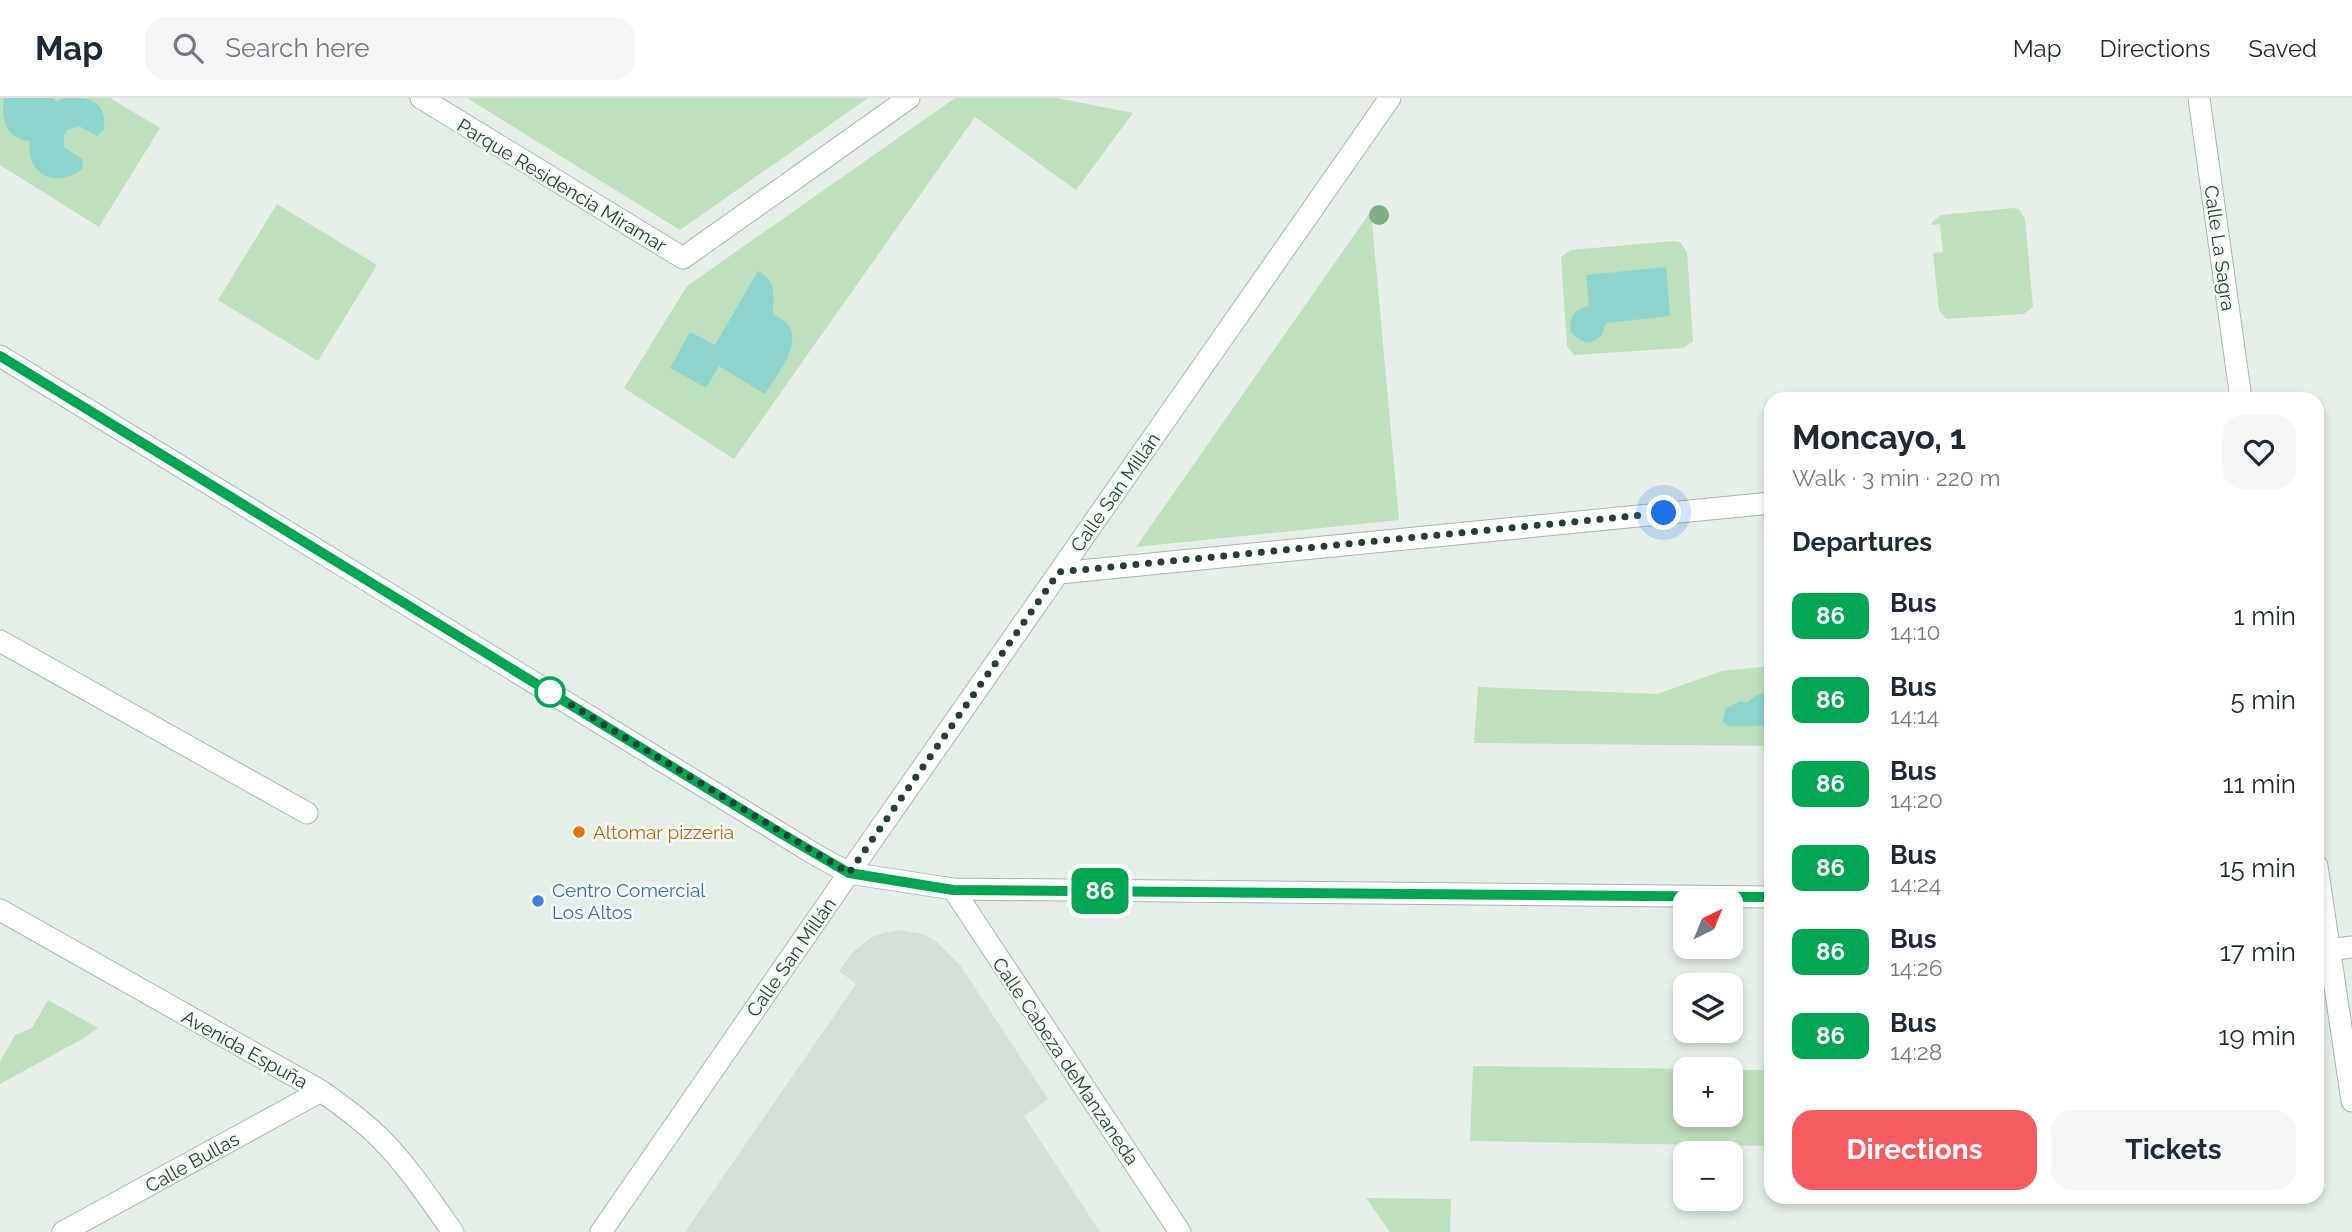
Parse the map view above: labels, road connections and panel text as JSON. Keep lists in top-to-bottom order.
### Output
{
  "streets": {
    "street": [
      "Parque Residencia Miramar",
      "Calle La Sagra",
      "Calle San Millán",
      "Avenida Espuña",
      "Calle Cabeza deManzaneda",
      "Calle Bullas"
    ]
  },
  "crossings": [
    ["Avenida Espuña", "Calle Bullas"]
  ],
  "places": ["Altomar pizzeria", "Centro Comercial Los Altos"],
  "lines": ["bus line 86"],
  "north": "top right",
  "page": {
    "header": "Map",
    "search": "Search here",
    "nav": ["Map", "Directions", "Saved"],
    "on_map": "86",
    "heading": [
      ["Moncayo, 1", "Walk · 3 min · 220 m"],
      "Departures"
    ],
    "list": [
      {
        "mark": "86",
        "name": "Bus",
        "note": "14:10",
        "value": "1 min"
      },
      {
        "mark": "86",
        "name": "Bus",
        "note": "14:14",
        "value": "5 min"
      },
      {
        "mark": "86",
        "name": "Bus",
        "note": "14:20",
        "value": "11 min"
      },
      {
        "mark": "86",
        "name": "Bus",
        "note": "14:24",
        "value": "15 min"
      },
      {
        "mark": "86",
        "name": "Bus",
        "note": "14:26",
        "value": "17 min"
      },
      {
        "mark": "86",
        "name": "Bus",
        "note": "14:28",
        "value": "19 min"
      }
    ],
    "map_buttons": ["+", "−"],
    "buttons": ["Directions", "Tickets"]
  }
}
